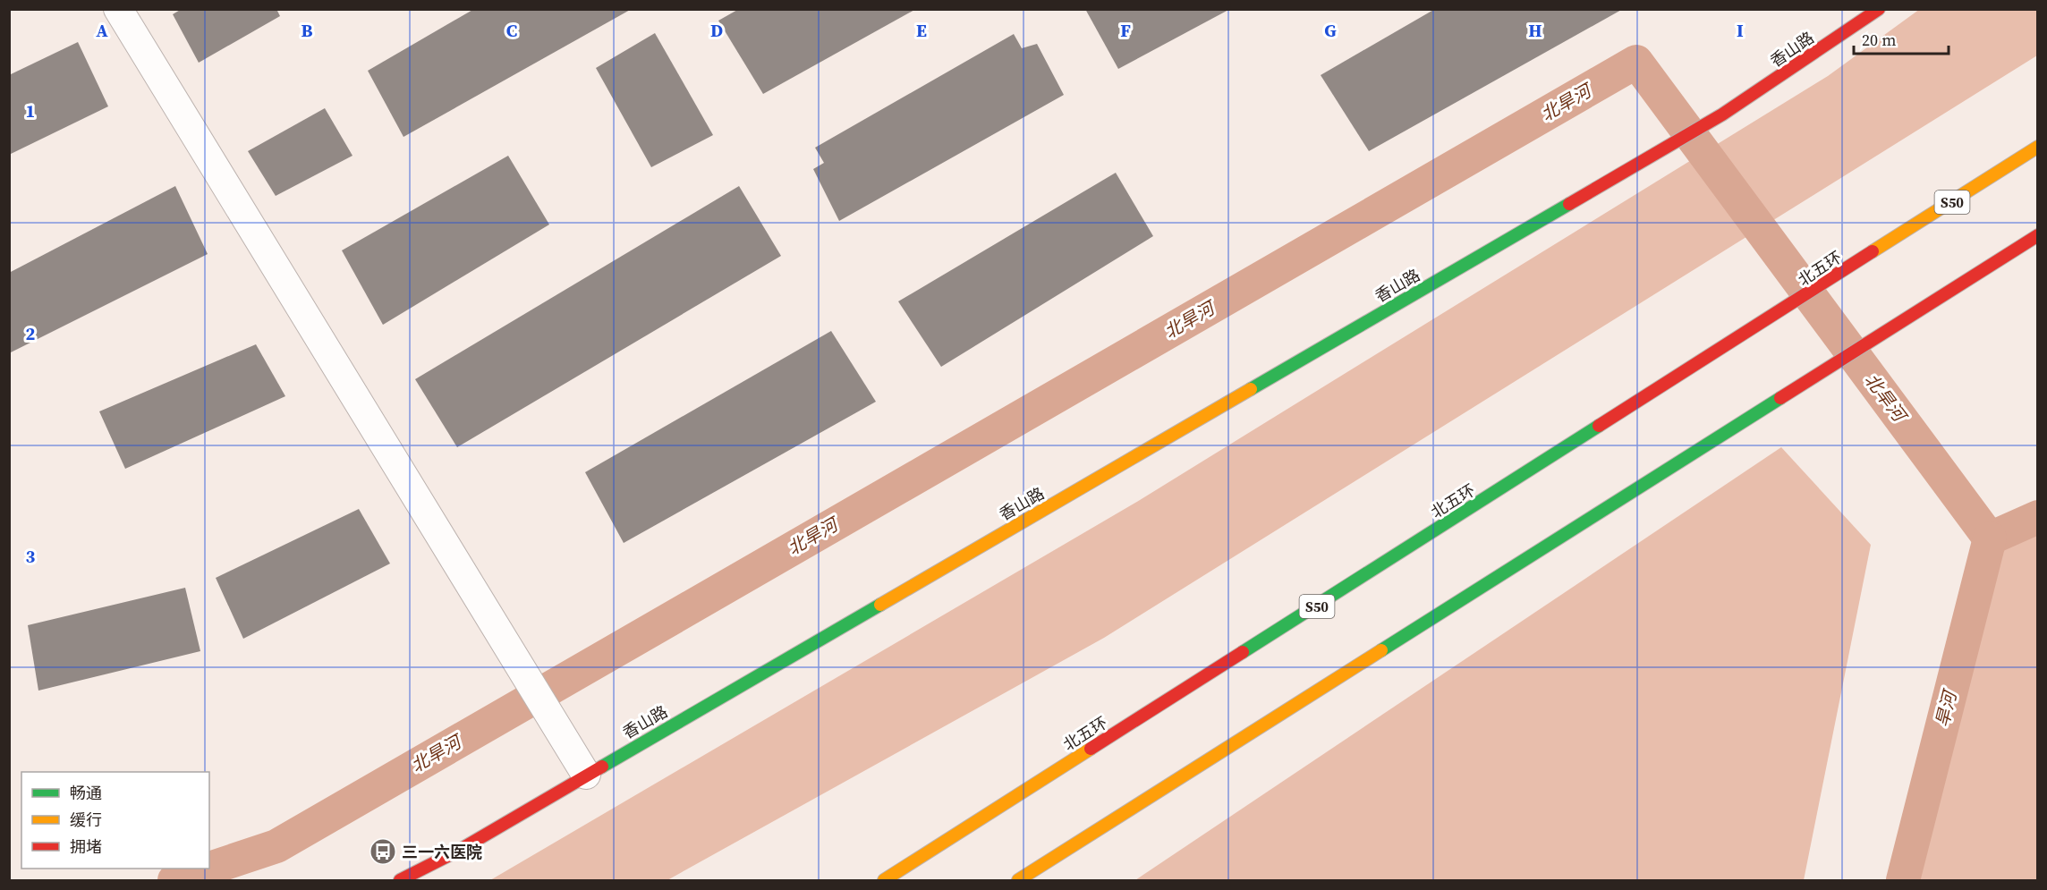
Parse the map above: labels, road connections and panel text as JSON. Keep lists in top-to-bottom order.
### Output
{
  "streets": {
    "main road": ["香山路", "S50", "北五环"]
  },
  "water": ["北旱河", "旱河"],
  "places": {
    "bus stop": ["三一六医院"]
  },
  "legend": ["畅通", "缓行", "拥堵"],
  "scale_bar": "20 m",
  "grid": {
    "columns": [
      "A",
      "B",
      "C",
      "D",
      "E",
      "F",
      "G",
      "H",
      "I"
    ],
    "rows": ["1", "2", "3"]
  }
}
